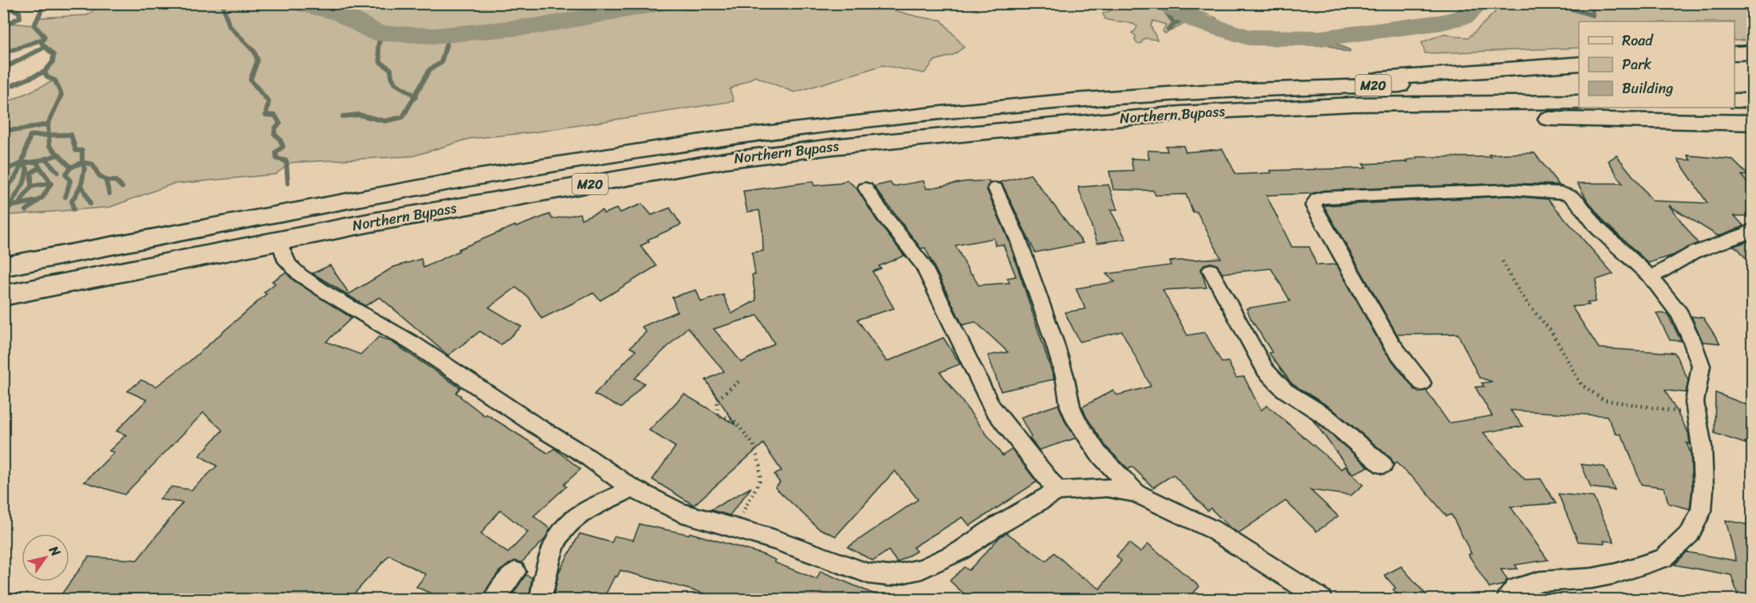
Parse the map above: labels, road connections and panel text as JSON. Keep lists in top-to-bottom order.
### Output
{
  "streets": {
    "highway": ["M20", "Northern Bypass"]
  },
  "legend": ["Road", "Park", "Building"],
  "north": "top right"
}
